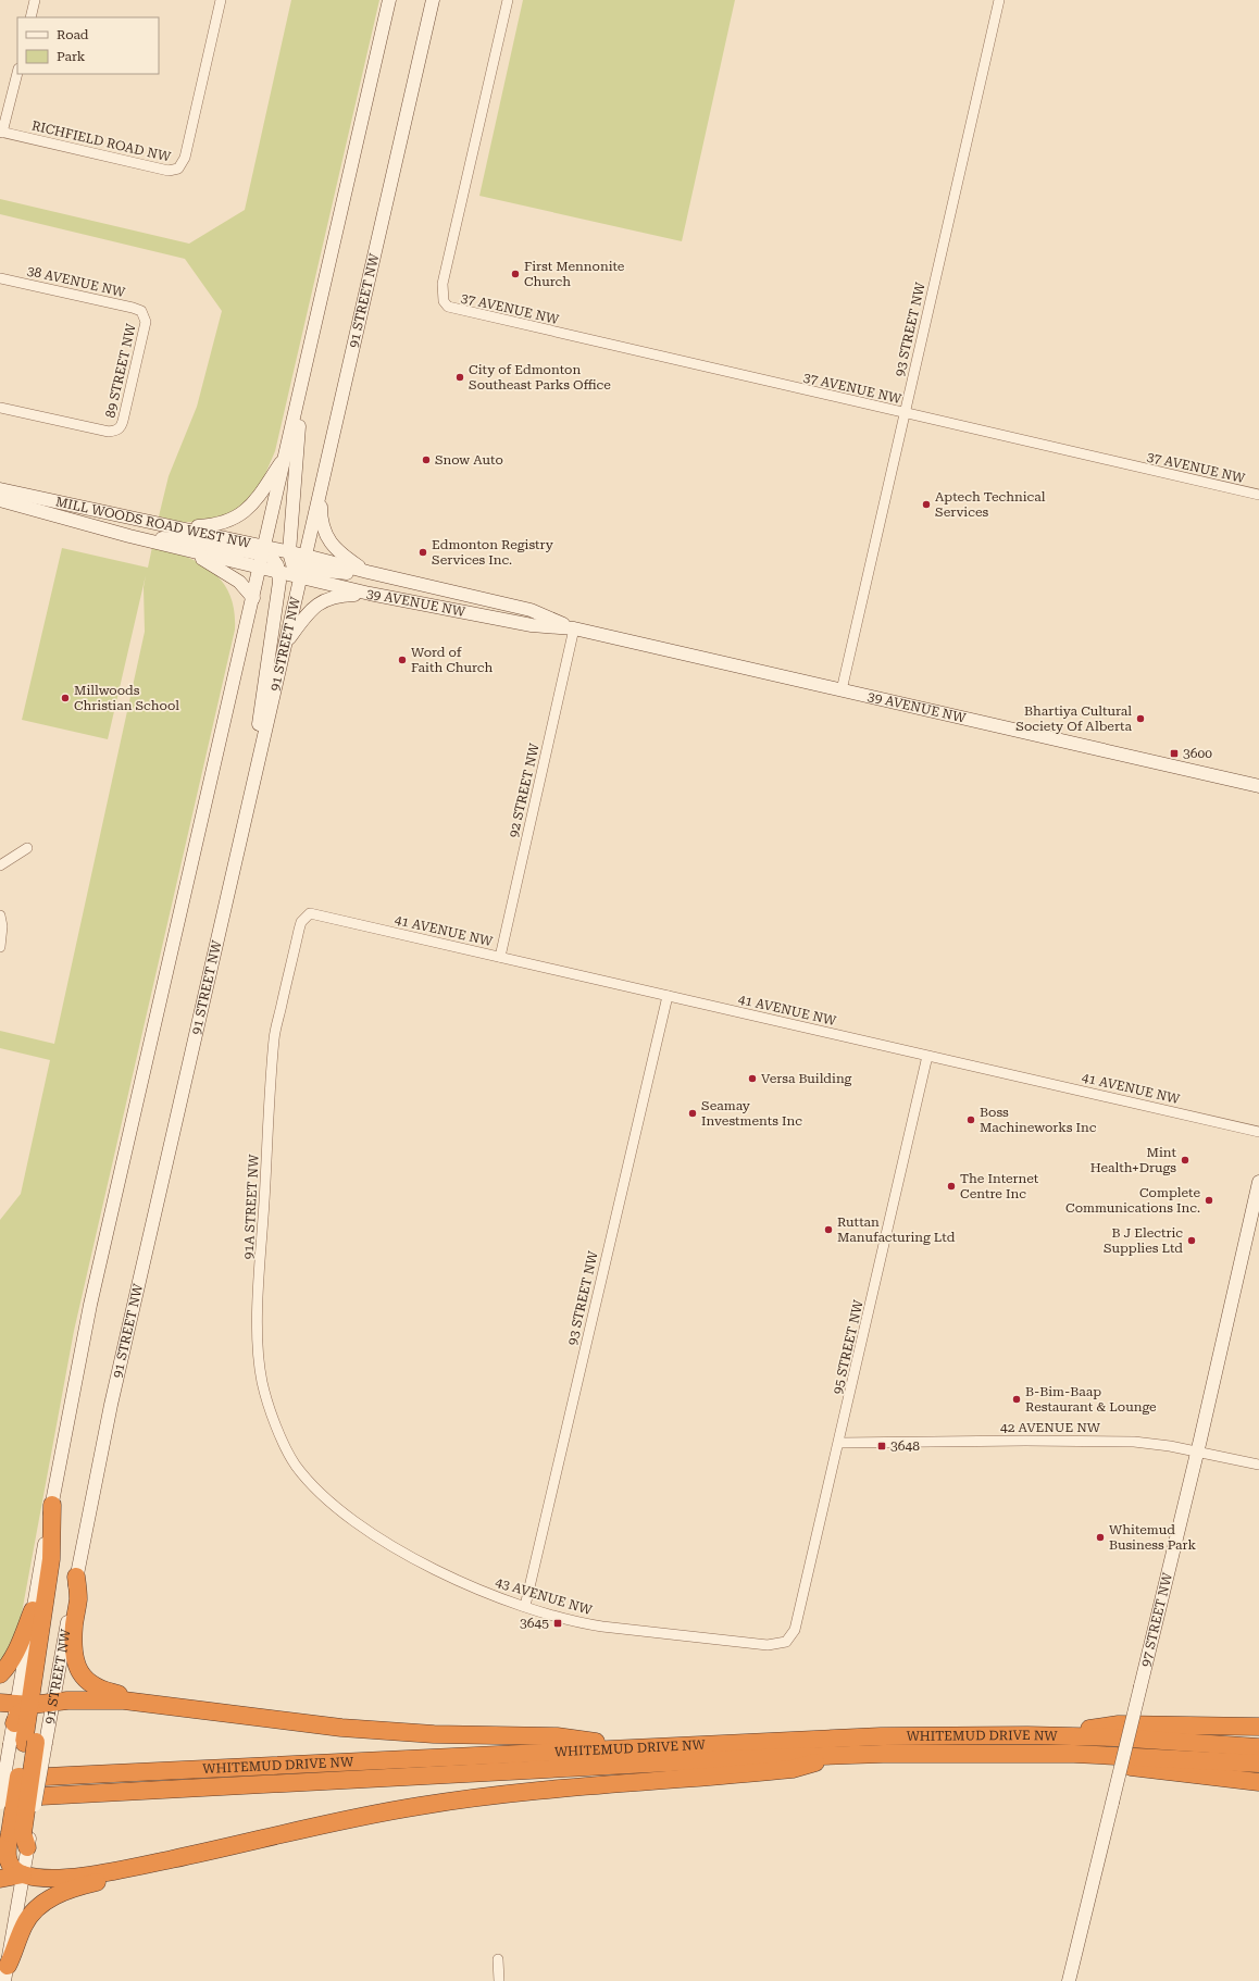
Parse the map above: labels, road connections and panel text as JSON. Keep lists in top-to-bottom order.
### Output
{
  "streets": {
    "highway": ["WHITEMUD DRIVE NW"],
    "main road": [
      "91 STREET NW",
      "MILL WOODS ROAD WEST NW",
      "39 AVENUE NW",
      "97 STREET NW"
    ],
    "street": [
      "RICHFIELD ROAD NW",
      "38 AVENUE NW",
      "37 AVENUE NW",
      "93 STREET NW",
      "89 STREET NW",
      "92 STREET NW",
      "41 AVENUE NW",
      "91A STREET NW",
      "95 STREET NW",
      "42 AVENUE NW",
      "43 AVENUE NW"
    ]
  },
  "crossings": [
    ["38 AVENUE NW", "89 STREET NW"],
    ["91 STREET NW", "MILL WOODS ROAD WEST NW"],
    ["91 STREET NW", "39 AVENUE NW"],
    ["37 AVENUE NW", "93 STREET NW"],
    ["93 STREET NW", "39 AVENUE NW"],
    ["93 STREET NW", "41 AVENUE NW"],
    ["93 STREET NW", "43 AVENUE NW"],
    ["MILL WOODS ROAD WEST NW", "39 AVENUE NW"],
    ["39 AVENUE NW", "92 STREET NW"],
    ["92 STREET NW", "41 AVENUE NW"],
    ["41 AVENUE NW", "91A STREET NW"],
    ["41 AVENUE NW", "95 STREET NW"],
    ["91A STREET NW", "43 AVENUE NW"],
    ["95 STREET NW", "42 AVENUE NW"],
    ["95 STREET NW", "43 AVENUE NW"],
    ["42 AVENUE NW", "97 STREET NW"]
  ],
  "places": {
    "other": [
      "First Mennonite Church",
      "City of Edmonton Southeast Parks Office",
      "Snow Auto",
      "Aptech Technical Services",
      "Edmonton Registry Services Inc.",
      "Word of Faith Church",
      "Millwoods Christian School",
      "Bhartiya Cultural Society Of Alberta",
      "Versa Building",
      "Seamay Investments Inc",
      "Boss Machineworks Inc",
      "Mint Health+Drugs",
      "The Internet Centre Inc",
      "Complete Communications Inc.",
      "Ruttan Manufacturing Ltd",
      "B J Electric Supplies Ltd",
      "B-Bim-Baap Restaurant & Lounge",
      "Whitemud Business Park"
    ],
    "transit": ["3600", "3648", "3645"]
  },
  "legend": ["Road", "Park"]
}
